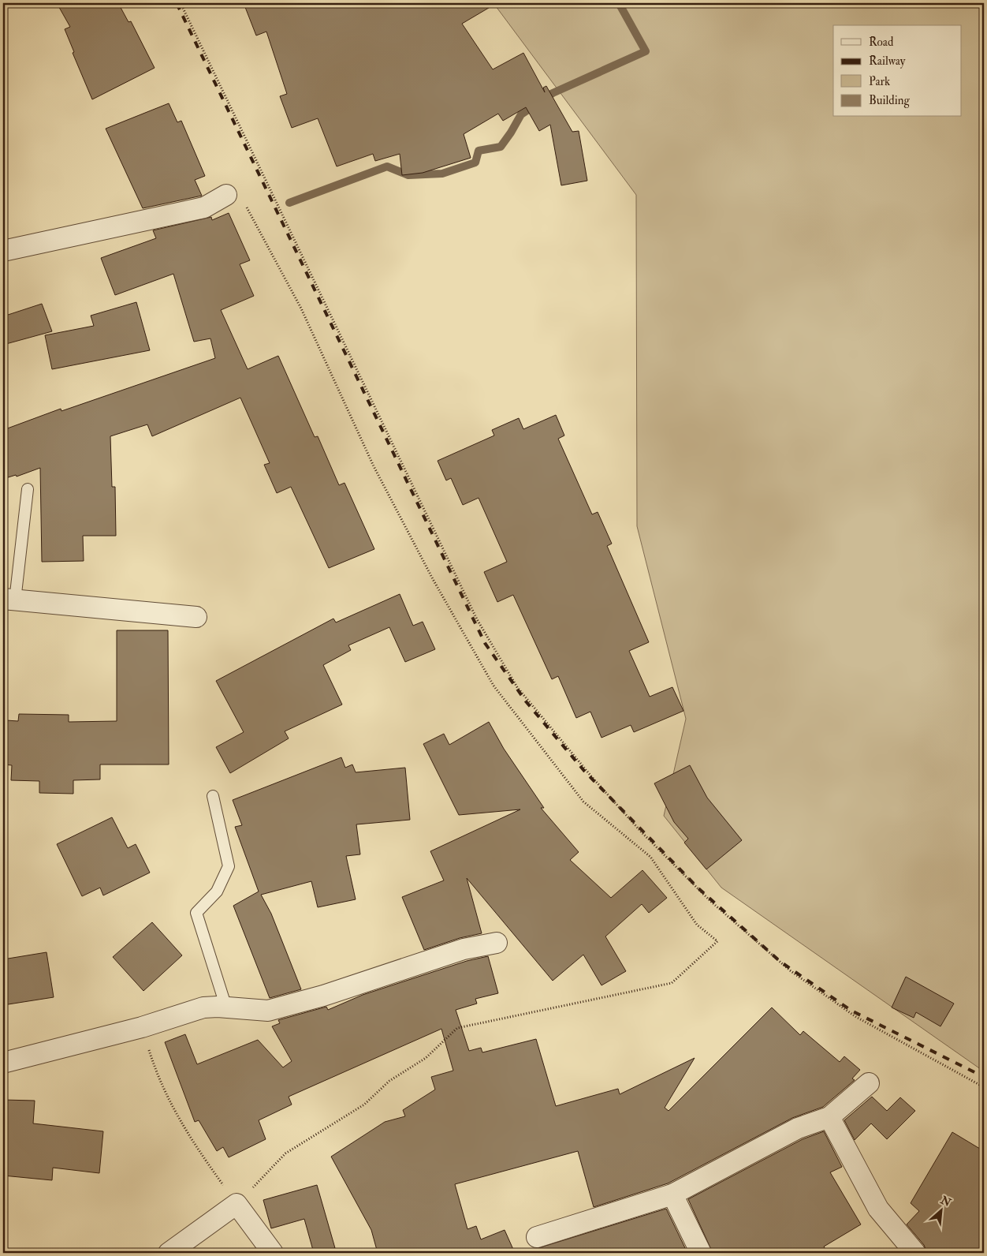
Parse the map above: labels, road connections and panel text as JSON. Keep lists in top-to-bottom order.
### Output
{
  "legend": [
    "Road",
    "Railway",
    "Park",
    "Building"
  ],
  "north": "top right"
}
